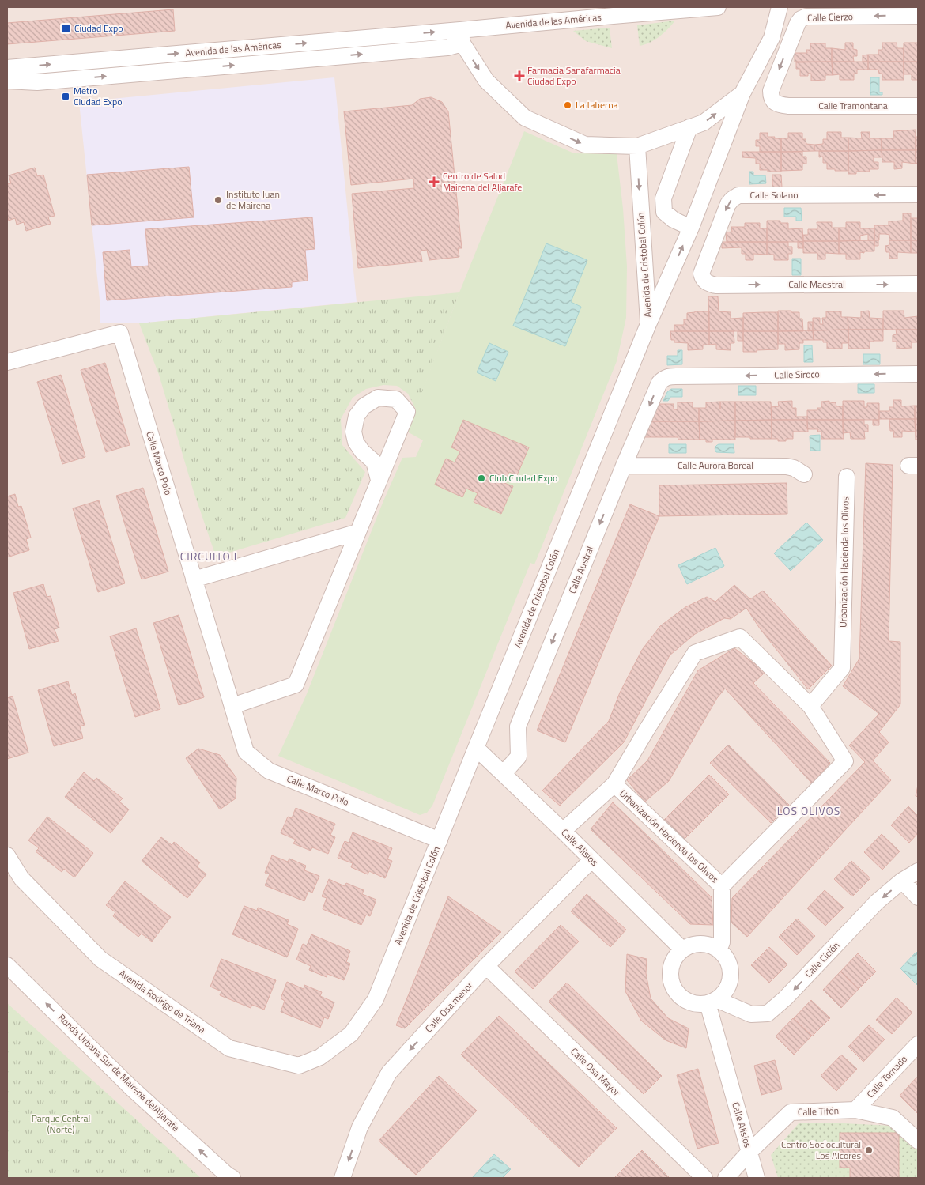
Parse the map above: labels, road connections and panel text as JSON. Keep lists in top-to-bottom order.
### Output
{
  "streets": {
    "street": [
      "Calle Cierzo",
      "Avenida de las Américas",
      "Calle Tramontana",
      "Calle Solano",
      "Avenida de Cristobal Colón",
      "Calle Maestral",
      "Calle Siroco",
      "Calle Marco Polo",
      "Calle Aurora Boreal",
      "Urbanización Hacienda los Olivos",
      "Calle Austral",
      "Calle Alisios",
      "Calle Ciclón",
      "Avenida Rodrigo de Triana",
      "Calle Osa menor",
      "Calle Osa Mayor",
      "Ronda Urbana Sur de Mairena delAljarafe",
      "Calle Tornado",
      "Calle Tifón"
    ]
  },
  "crossings": [
    ["Calle Cierzo", "Calle Tramontana"],
    ["Calle Solano", "Calle Maestral"],
    ["Avenida de Cristobal Colón", "Calle Marco Polo"],
    ["Avenida de Cristobal Colón", "Calle Alisios"],
    ["Avenida de Cristobal Colón", "Avenida Rodrigo de Triana"],
    ["Calle Siroco", "Calle Austral"],
    ["Calle Aurora Boreal", "Calle Austral"],
    ["Urbanización Hacienda los Olivos", "Calle Alisios"],
    ["Calle Austral", "Calle Alisios"],
    ["Calle Alisios", "Calle Ciclón"],
    ["Calle Alisios", "Calle Osa menor"],
    ["Calle Alisios", "Calle Tifón"],
    ["Calle Osa menor", "Calle Osa Mayor"],
    ["Calle Tornado", "Calle Tifón"]
  ],
  "one_way": [
    "Avenida de las Américas",
    "Calle Maestral",
    "Calle Siroco",
    "Calle Austral",
    "Calle Ciclón",
    "Calle Osa menor",
    "Ronda Urbana Sur de Mairena delAljarafe"
  ],
  "districts": ["CIRCUITO I", "LOS OLIVOS"],
  "parks": ["Parque Central (Norte)"],
  "places": {
    "transit": ["Ciudad Expo", "Metro Ciudad Expo"],
    "health": ["Farmacia Sanafarmacia Ciudad Expo", "Centro de Salud Mairena del Aljarafe"],
    "other": [
      "La taberna",
      "Instituto Juan de Mairena",
      "Club Ciudad Expo",
      "Centro Sociocultural Los Alcores"
    ]
  }
}
